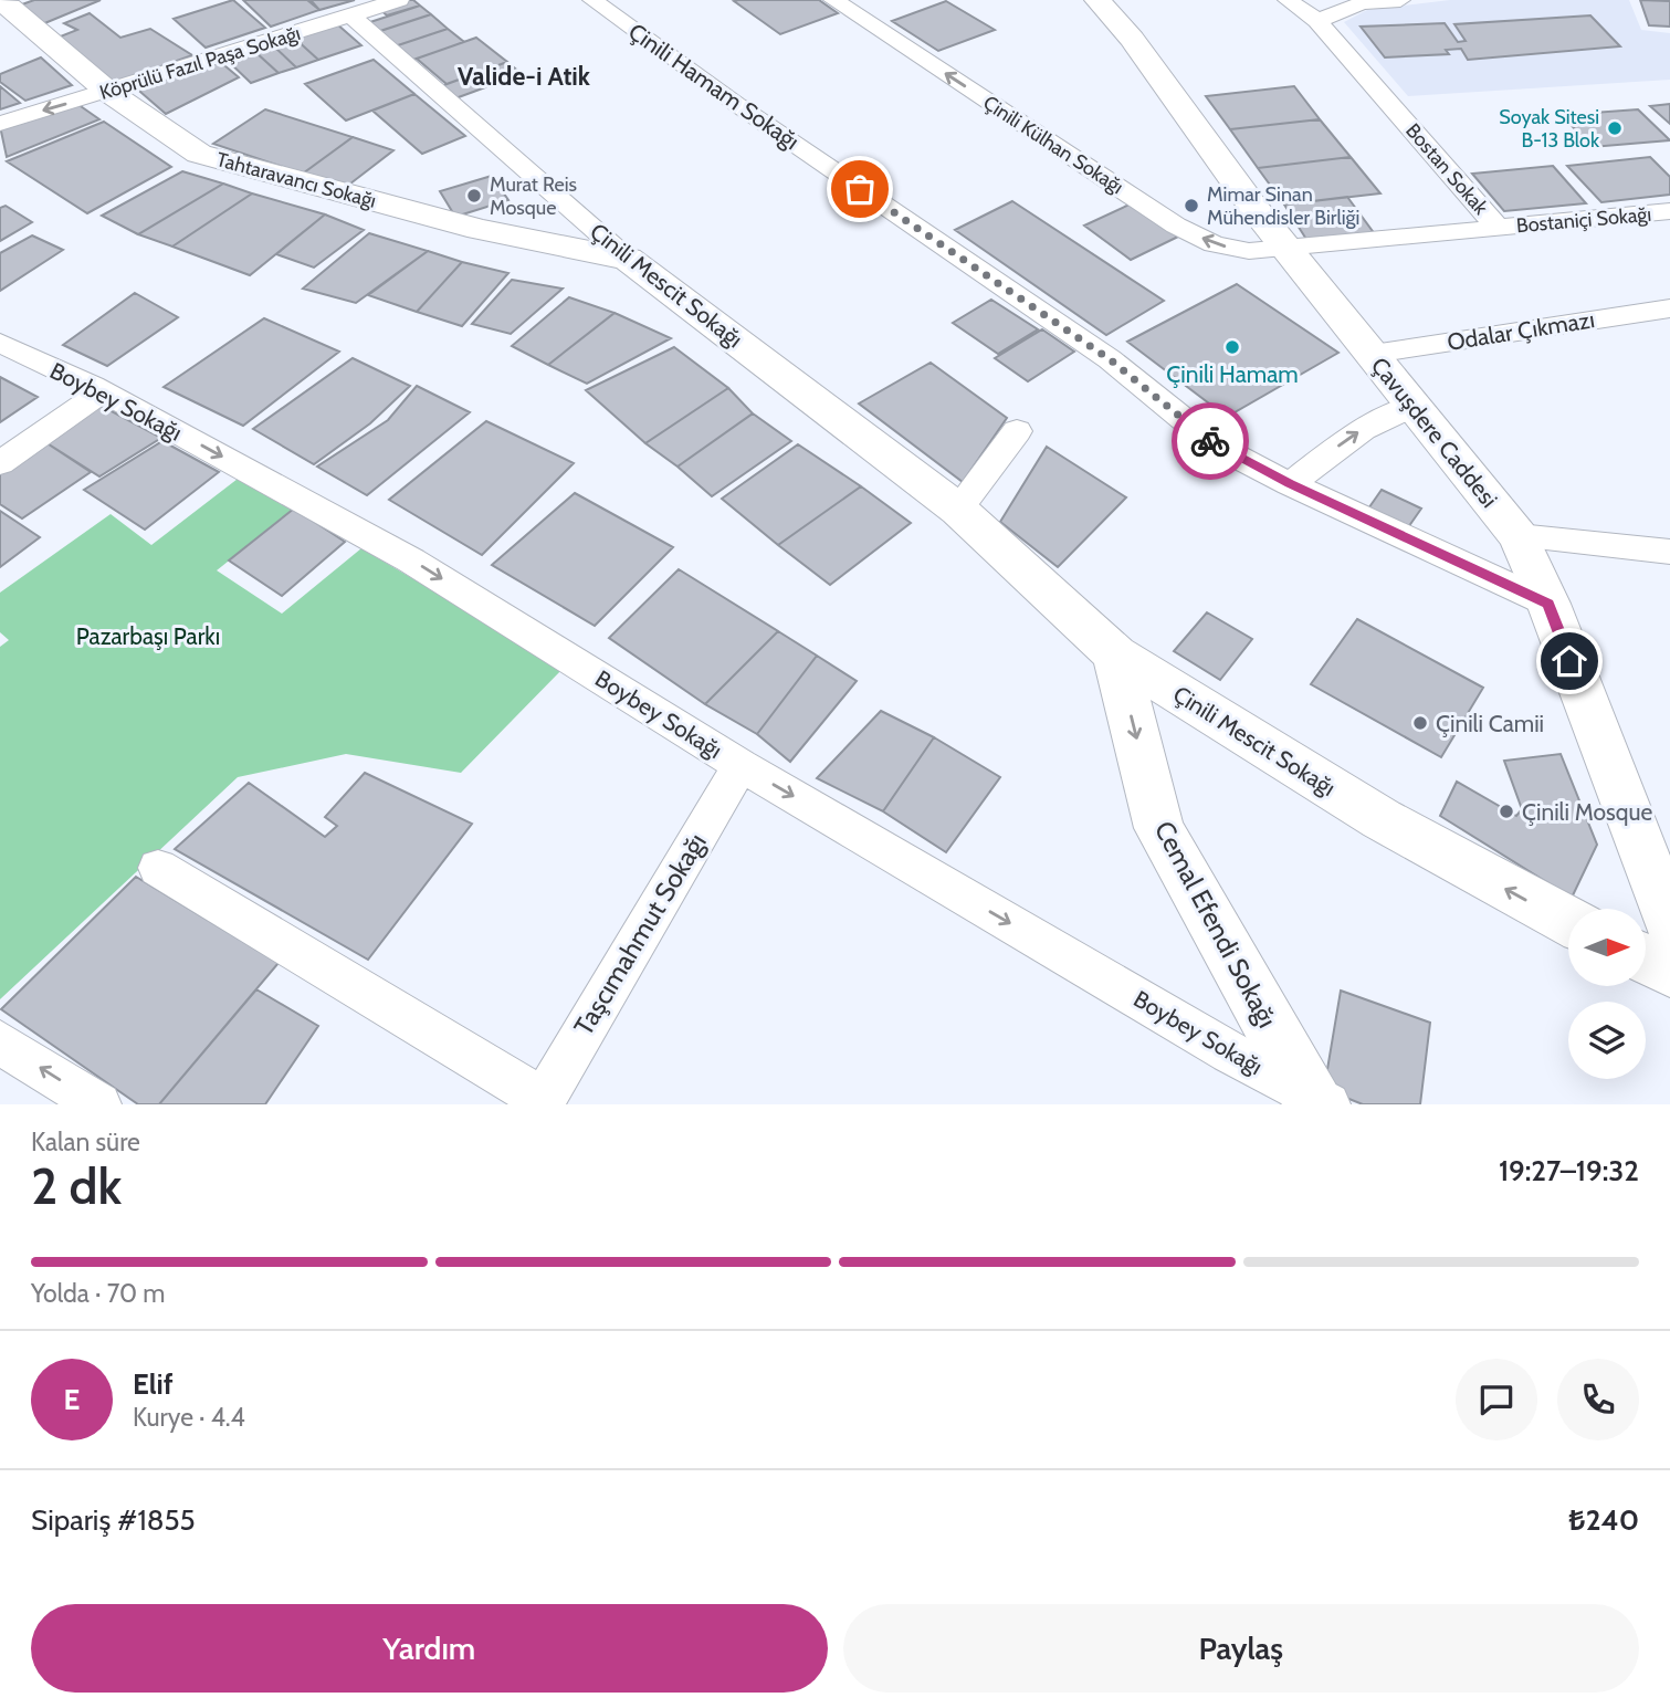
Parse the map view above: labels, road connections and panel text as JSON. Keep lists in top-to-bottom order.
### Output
{
  "streets": {
    "street": [
      "Köprülü Fazıl Paşa Sokağı",
      "Çinili Hamam Sokağı",
      "Çinili Külhan Sokağı",
      "Bostan Sokak",
      "Tahtaravancı Sokağı",
      "Bostaniçi Sokağı",
      "Çinili Mescit Sokağı",
      "Odalar Çıkmazı",
      "Boybey Sokağı",
      "Çavuşdere Caddesi",
      "Cemal Efendi Sokağı",
      "Taşcımahmut Sokağı"
    ]
  },
  "crossings": [
    ["Köprülü Fazıl Paşa Sokağı", "Tahtaravancı Sokağı"],
    ["Köprülü Fazıl Paşa Sokağı", "Çinili Mescit Sokağı"],
    ["Çinili Hamam Sokağı", "Çavuşdere Caddesi"],
    ["Çinili Külhan Sokağı", "Bostan Sokak"],
    ["Çinili Külhan Sokağı", "Çavuşdere Caddesi"],
    ["Bostan Sokak", "Bostaniçi Sokağı"],
    ["Bostan Sokak", "Çavuşdere Caddesi"],
    ["Tahtaravancı Sokağı", "Çinili Mescit Sokağı"],
    ["Çinili Mescit Sokağı", "Cemal Efendi Sokağı"],
    ["Odalar Çıkmazı", "Çavuşdere Caddesi"],
    ["Boybey Sokağı", "Cemal Efendi Sokağı"],
    ["Boybey Sokağı", "Taşcımahmut Sokağı"]
  ],
  "one_way": ["Çinili Külhan Sokağı", "Boybey Sokağı", "Cemal Efendi Sokağı"],
  "districts": ["Valide-i Atik"],
  "parks": ["Pazarbaşı Parkı"],
  "places": [
    "Soyak Sitesi B-13 Blok",
    "Murat Reis Mosque",
    "Mimar Sinan Mühendisler Birliği",
    "Çinili Hamam",
    "Çinili Camii",
    "Çinili Mosque"
  ],
  "north": "right",
  "page": {
    "heading": ["2 dk", "Kalan süre", "19:27–19:32"],
    "panel": [
      "Elif",
      "Kurye · 4.4",
      "Sipariş #1855",
      "₺240"
    ],
    "bar": "Yolda · 70 m",
    "round": "E",
    "buttons": ["Yardım", "Paylaş"]
  }
}
